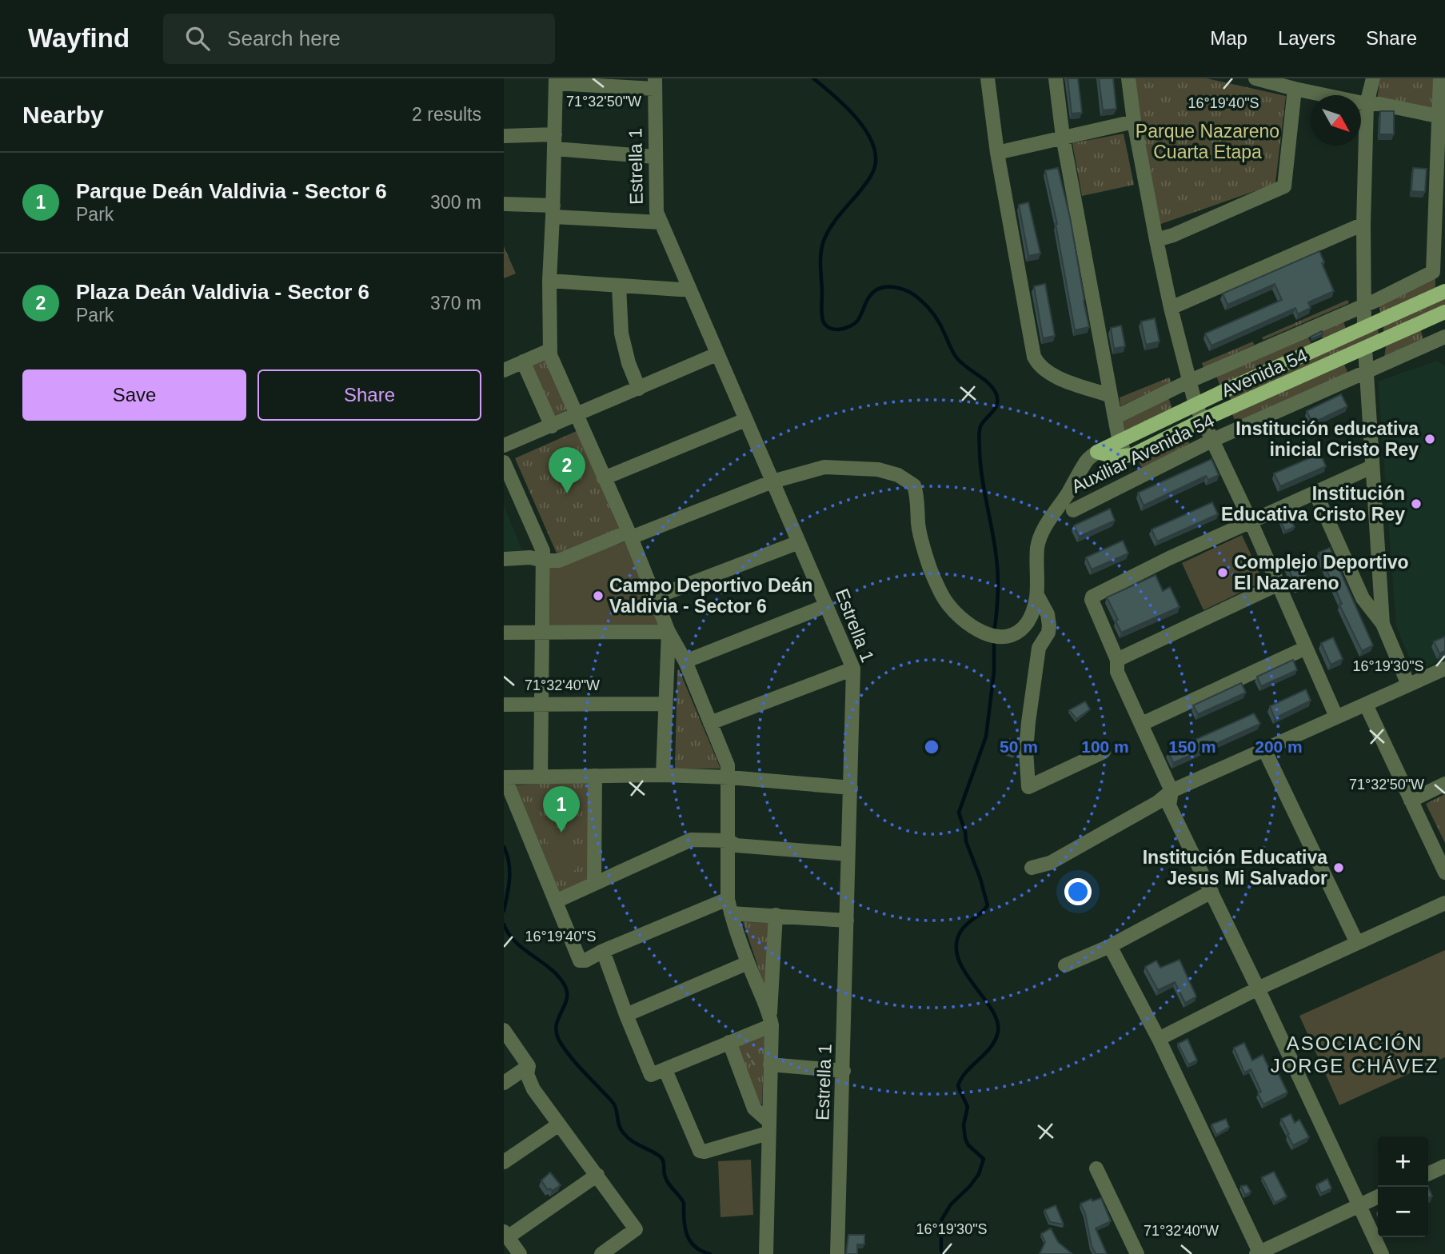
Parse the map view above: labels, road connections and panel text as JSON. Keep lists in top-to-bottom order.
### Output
{
  "streets": {
    "main road": ["Avenida 54"],
    "street": ["Estrella 1", "Auxiliar Avenida 54"]
  },
  "districts": ["ASOCIACIÓN JORGE CHÁVEZ"],
  "parks": ["Parque Nazareno Cuarta Etapa"],
  "places": [
    "Institución educativa inicial Cristo Rey",
    "Institución Educativa Cristo Rey",
    "Complejo Deportivo El Nazareno",
    "Campo Deportivo Deán Valdivia - Sector 6",
    "Institución Educativa Jesus Mi Salvador"
  ],
  "north": "bottom right",
  "page": {
    "header": "Wayfind",
    "search": "Search here",
    "nav": ["Map", "Layers", "Share"],
    "heading": ["Nearby", "2 results"],
    "list": [
      {
        "mark": "1",
        "name": "Parque Deán Valdivia - Sector 6",
        "note": "Park",
        "value": "300 m"
      },
      {
        "mark": "2",
        "name": "Plaza Deán Valdivia - Sector 6",
        "note": "Park",
        "value": "370 m"
      }
    ],
    "buttons": ["Save", "Share"],
    "pins": ["2", "1"],
    "map_buttons": ["+", "−"]
  },
  "coordinates": [
    "71°32'50\"W",
    "16°19'40\"S",
    "16°19'30\"S",
    "71°32'40\"W"
  ],
  "rings": [
    "50 m",
    "100 m",
    "150 m",
    "200 m"
  ]
}
